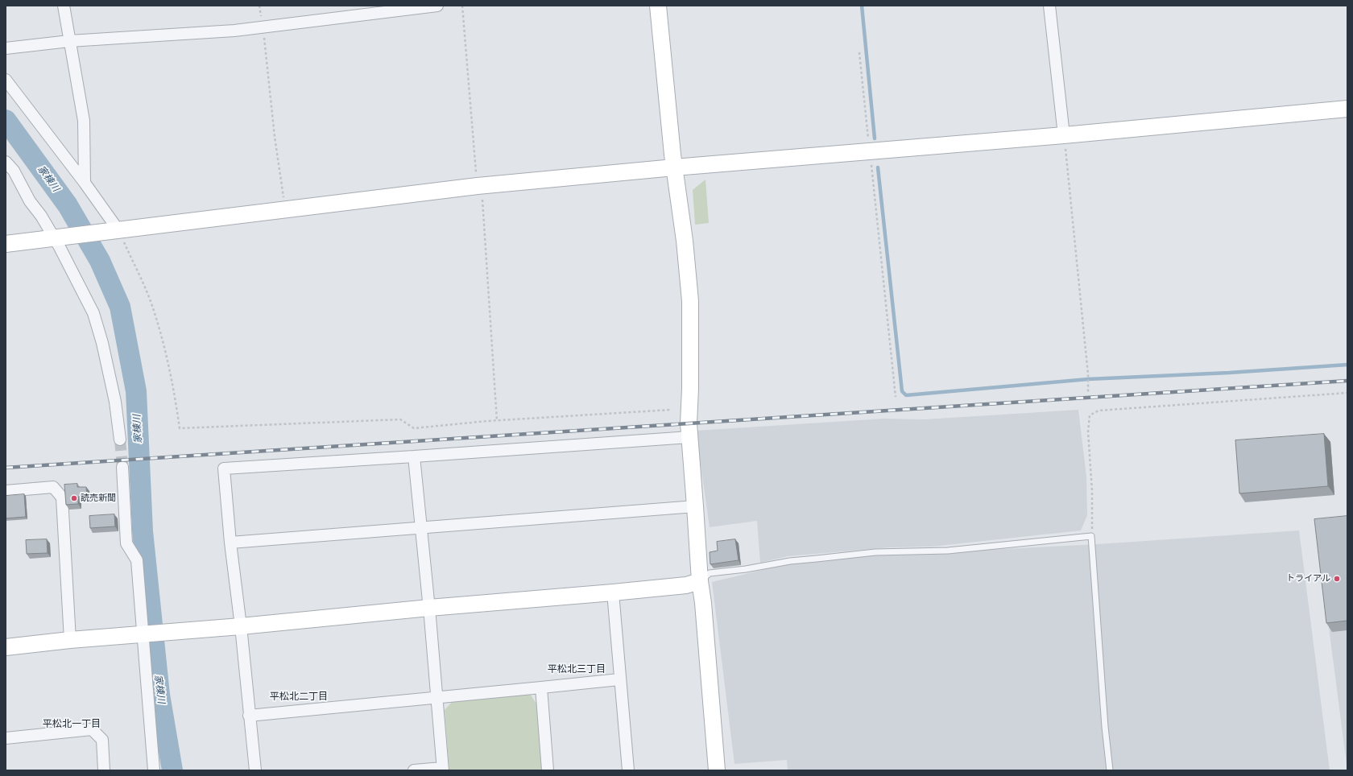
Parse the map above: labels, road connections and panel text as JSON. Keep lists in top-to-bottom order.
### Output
{
  "districts": ["平松北三丁目", "平松北二丁目", "平松北一丁目"],
  "water": ["家棟川"],
  "places": ["読売新聞", "トライアル"]
}
